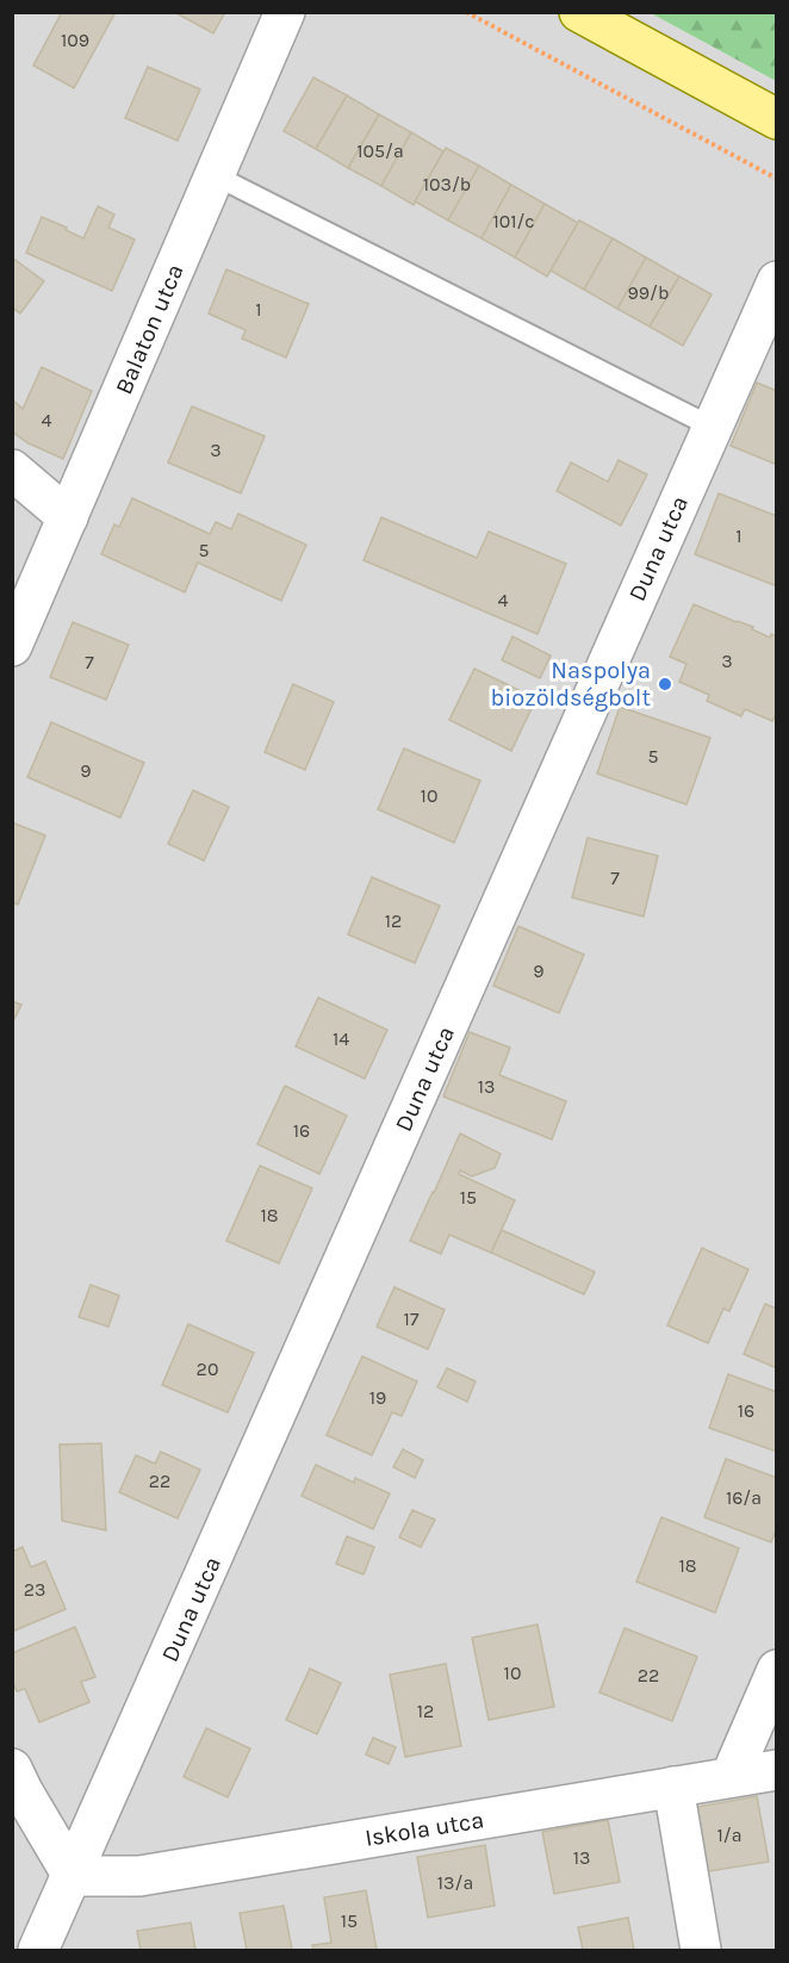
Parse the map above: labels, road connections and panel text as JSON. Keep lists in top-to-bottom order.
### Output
{
  "streets": {
    "street": ["Balaton utca", "Duna utca", "Iskola utca"]
  },
  "crossings": [
    ["Duna utca", "Iskola utca"]
  ],
  "places": ["Naspolya biozöldségbolt"],
  "house_numbers": [
    "109",
    "105/a",
    "103/b",
    "101/c",
    "99/b",
    "1",
    "4",
    "3",
    "1",
    "5",
    "4",
    "3",
    "7",
    "5",
    "9",
    "10",
    "7",
    "12",
    "9",
    "14",
    "13",
    "16",
    "15",
    "18",
    "17",
    "20",
    "19",
    "16",
    "22",
    "16/a",
    "18",
    "23",
    "10",
    "22",
    "12",
    "1/a",
    "13",
    "13/a",
    "15"
  ]
}
